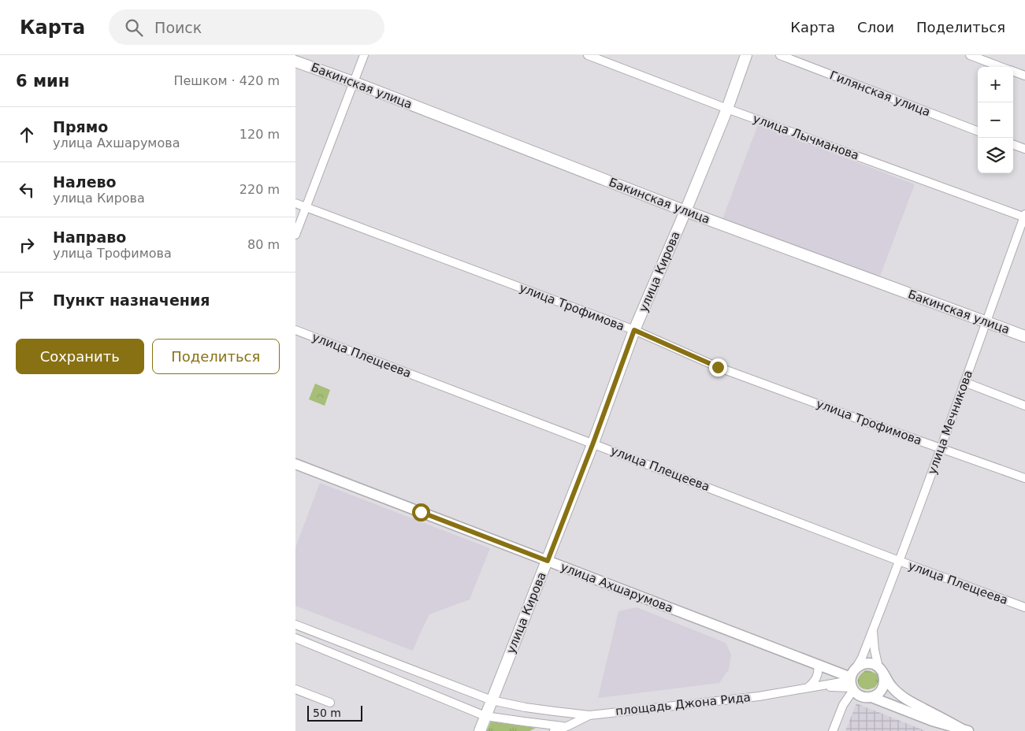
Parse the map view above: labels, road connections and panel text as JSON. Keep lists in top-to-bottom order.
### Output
{
  "streets": {
    "main road": ["Бакинская улица", "улица Кирова"],
    "street": [
      "Гилянская улица",
      "улица Лычманова",
      "улица Трофимова",
      "улица Плещеева",
      "улица Мечникова",
      "улица Ахшарумова",
      "площадь Джона Рида"
    ]
  },
  "crossings": [
    ["Бакинская улица", "улица Кирова"],
    ["Бакинская улица", "улица Мечникова"],
    ["улица Лычманова", "улица Кирова"],
    ["улица Лычманова", "улица Мечникова"],
    ["улица Кирова", "улица Трофимова"],
    ["улица Кирова", "улица Плещеева"],
    ["улица Кирова", "улица Ахшарумова"],
    ["улица Трофимова", "улица Мечникова"],
    ["улица Плещеева", "улица Мечникова"],
    ["улица Мечникова", "улица Ахшарумова"],
    ["улица Мечникова", "площадь Джона Рида"],
    ["улица Ахшарумова", "площадь Джона Рида"]
  ],
  "scale_bar": "50 m",
  "page": {
    "header": "Карта",
    "search": "Поиск",
    "nav": ["Карта", "Слои", "Поделиться"],
    "heading": ["6 мин", "Пешком · 420 m"],
    "map_buttons": ["+", "−"],
    "list": [
      ["Прямо", "улица Ахшарумова", "120 m"],
      ["Налево", "улица Кирова", "220 m"],
      ["Направо", "улица Трофимова", "80 m"],
      "Пункт назначения"
    ],
    "buttons": ["Сохранить", "Поделиться"],
    "scale": "50 m"
  }
}
